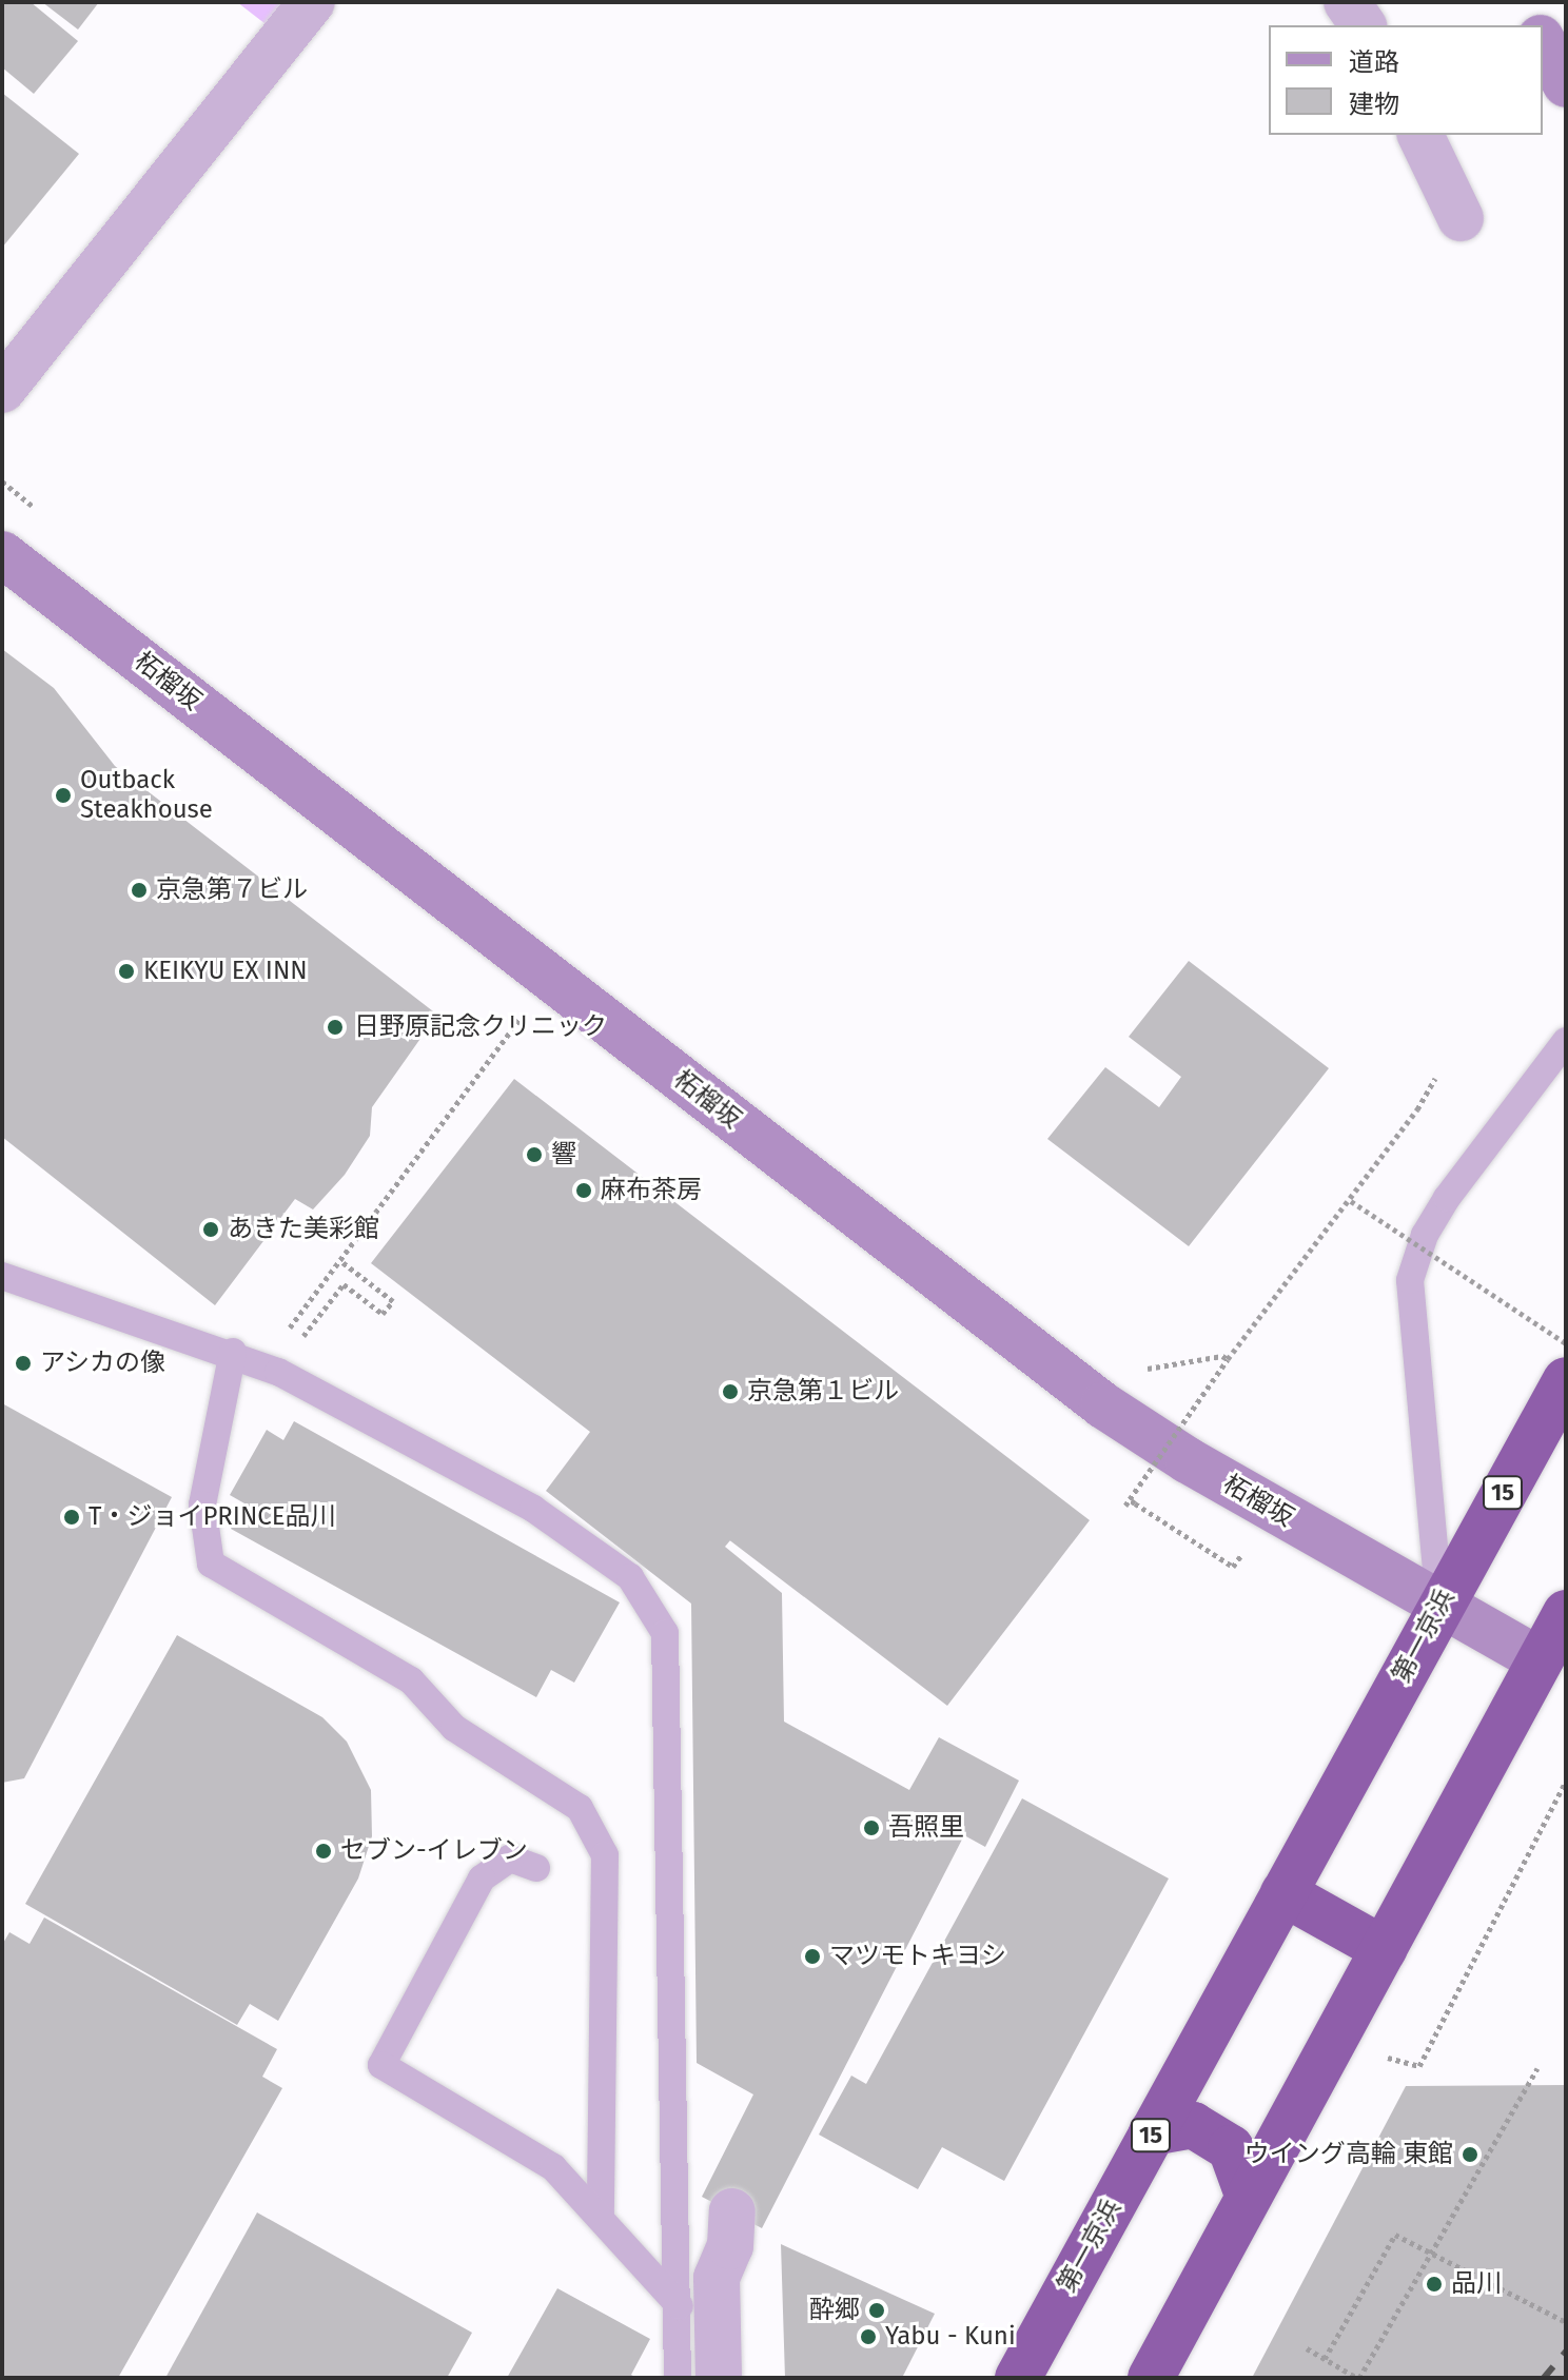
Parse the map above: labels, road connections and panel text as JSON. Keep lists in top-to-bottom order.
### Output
{
  "streets": {
    "highway": ["15", "第一京浜"],
    "street": ["柘榴坂"]
  },
  "crossings": [
    ["柘榴坂", "第一京浜"],
    ["15", "第一京浜"]
  ],
  "places": [
    "Outback Steakhouse",
    "京急第７ビル",
    "KEIKYU EX INN",
    "日野原記念クリニック",
    "響",
    "麻布茶房",
    "あきた美彩館",
    "アシカの像",
    "京急第１ビル",
    "T・ジョイPRINCE品川",
    "吾照里",
    "セブン-イレブン",
    "マツモトキヨシ",
    "ウイング高輪 東館",
    "品川",
    "酔郷",
    "Yabu - Kuni"
  ],
  "legend": ["道路", "建物"]
}
